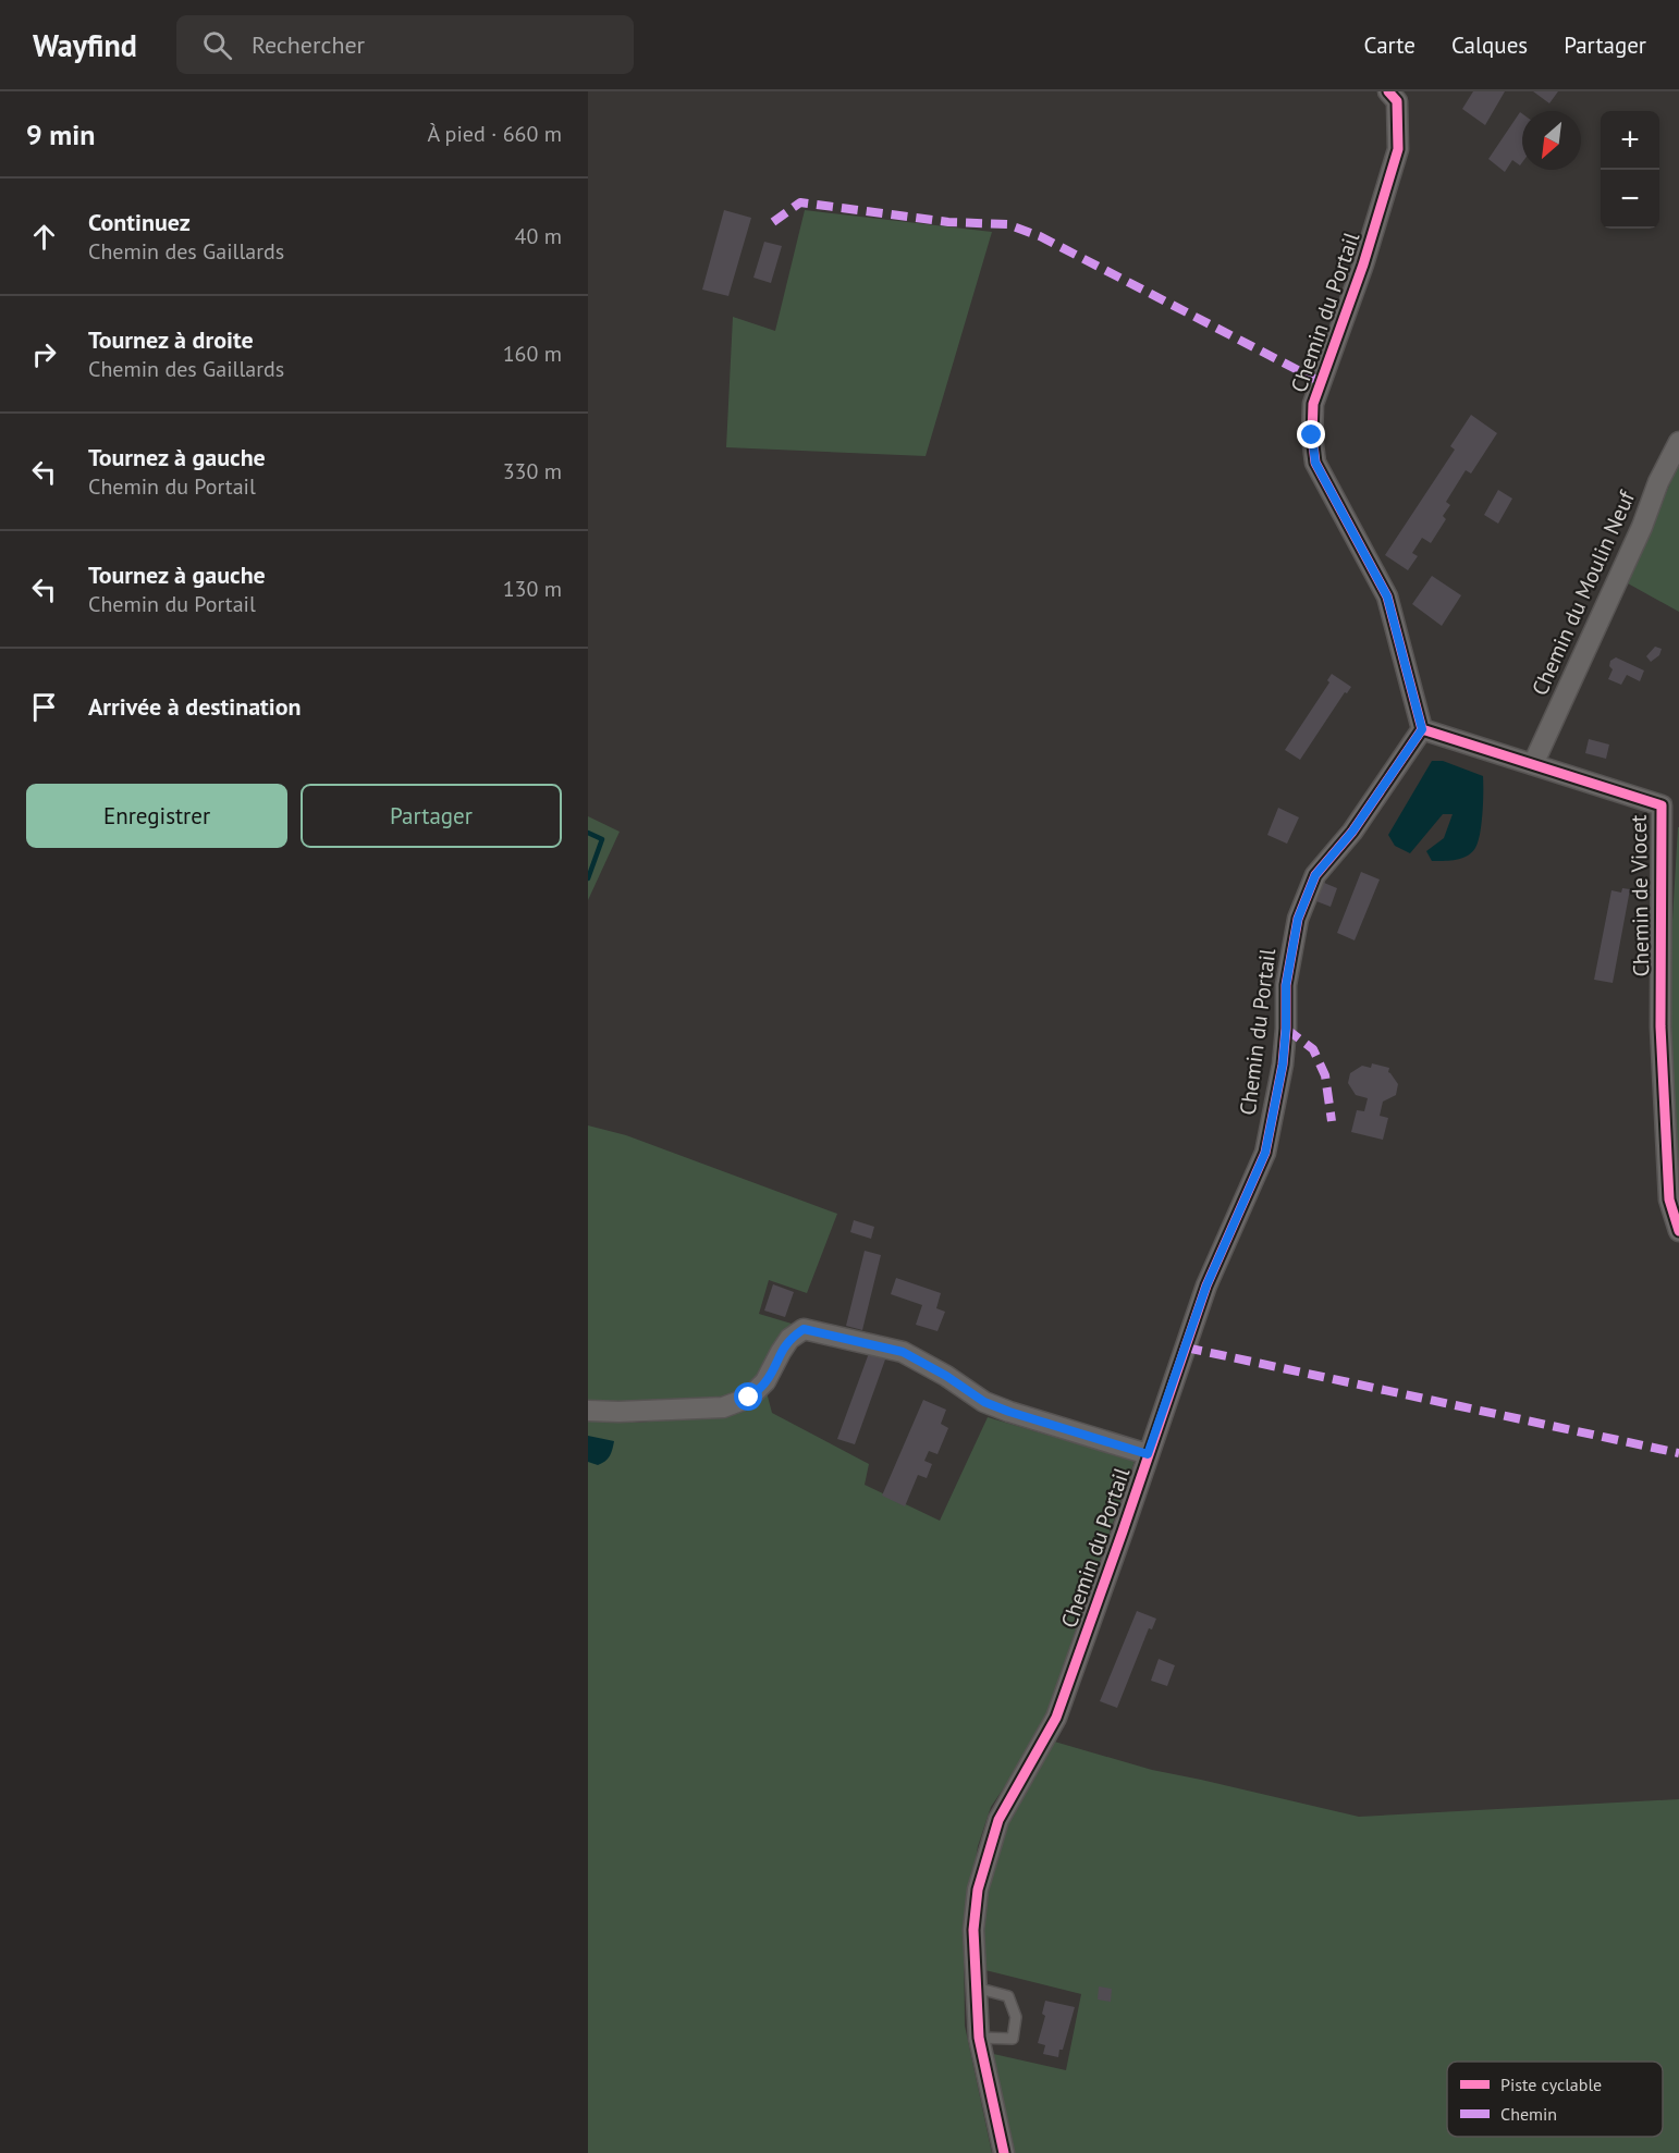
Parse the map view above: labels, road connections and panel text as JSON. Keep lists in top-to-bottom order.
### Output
{
  "streets": {
    "street": ["Chemin du Portail", "Chemin du Moulin Neuf", "Chemin de Viocet"]
  },
  "crossings": [
    ["Chemin du Portail", "Chemin de Viocet"],
    ["Chemin du Moulin Neuf", "Chemin de Viocet"]
  ],
  "legend": ["Piste cyclable", "Chemin"],
  "north": "bottom left",
  "page": {
    "header": "Wayfind",
    "search": "Rechercher",
    "nav": ["Carte", "Calques", "Partager"],
    "heading": ["9 min", "À pied · 660 m"],
    "map_buttons": ["+", "−"],
    "list": [
      ["Continuez", "Chemin des Gaillards", "40 m"],
      ["Tournez à droite", "Chemin des Gaillards", "160 m"],
      ["Tournez à gauche", "Chemin du Portail", "330 m"],
      ["Tournez à gauche", "Chemin du Portail", "130 m"],
      "Arrivée à destination"
    ],
    "buttons": ["Enregistrer", "Partager"]
  }
}
